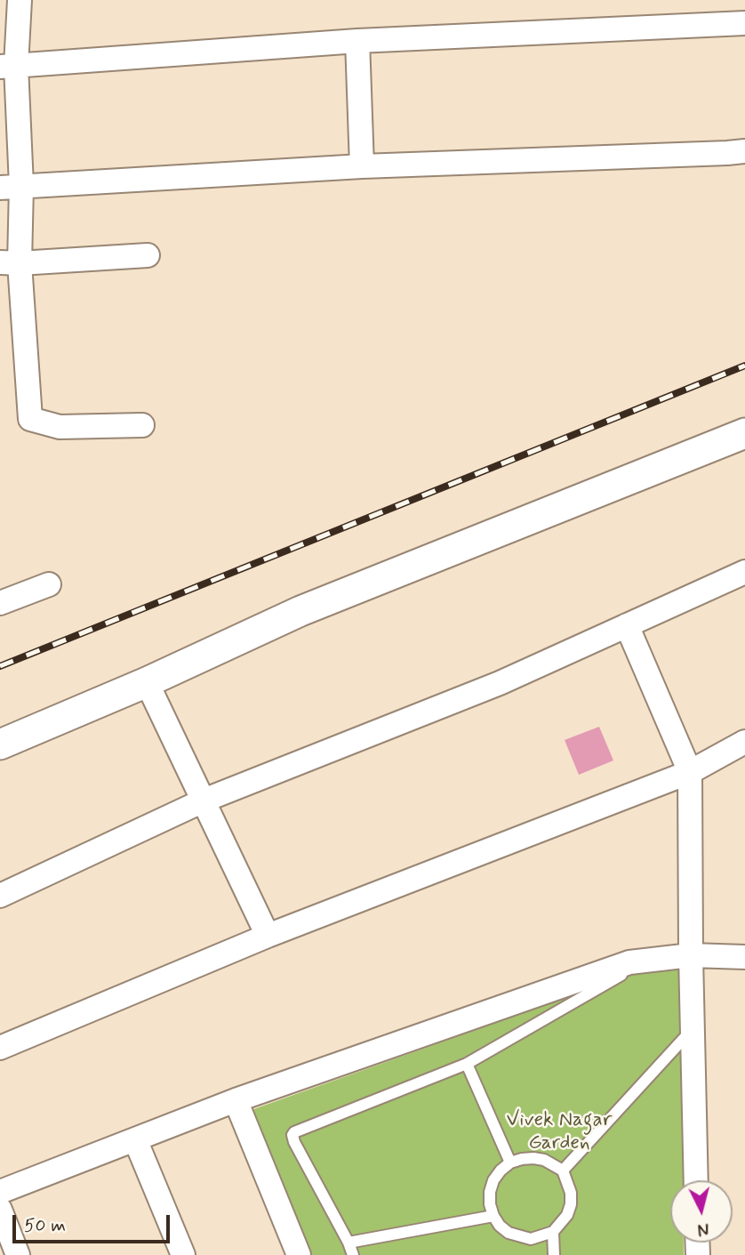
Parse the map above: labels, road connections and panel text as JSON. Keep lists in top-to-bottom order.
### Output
{
  "parks": ["Vivek Nagar Garden"],
  "scale_bar": "50 m",
  "north": "bottom"
}
